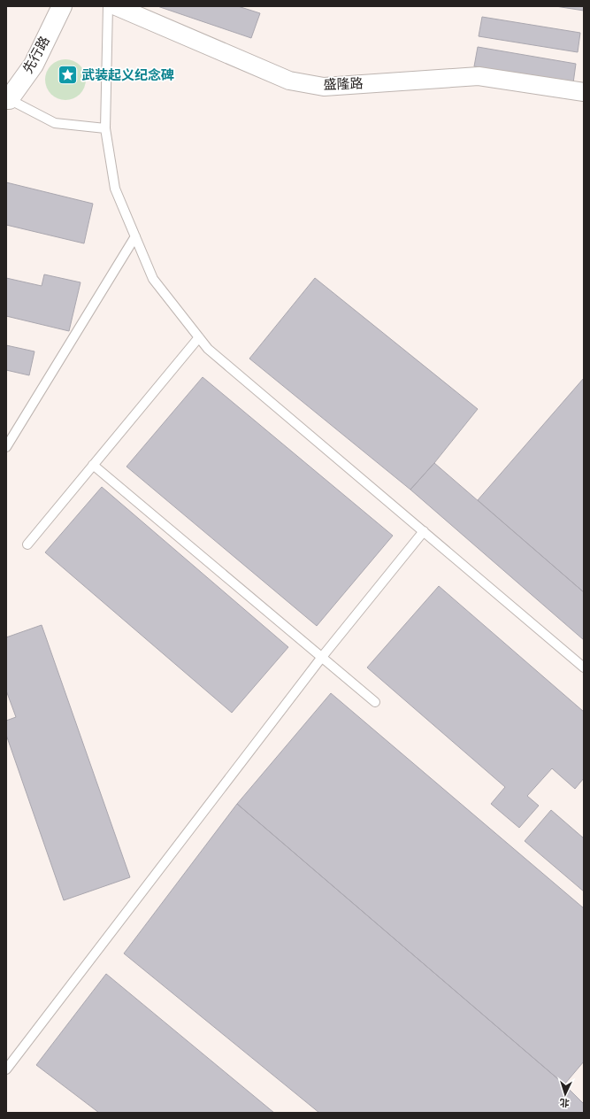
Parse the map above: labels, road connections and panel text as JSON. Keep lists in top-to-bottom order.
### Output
{
  "streets": {
    "street": ["先行路", "盛隆路"]
  },
  "places": {
    "place": ["武装起义纪念碑"]
  },
  "north": "bottom"
}
